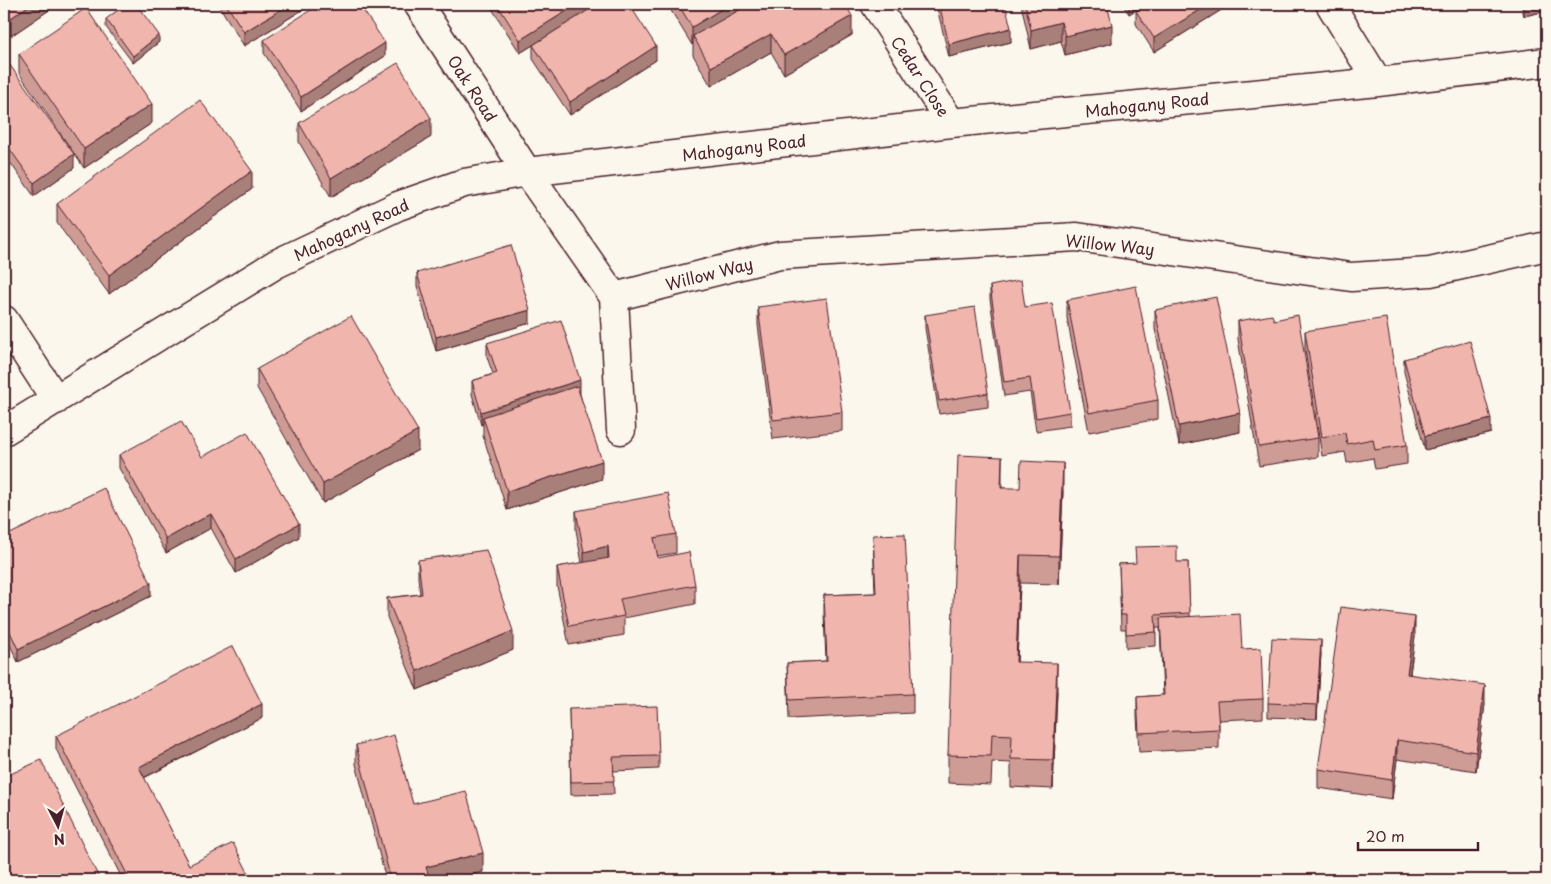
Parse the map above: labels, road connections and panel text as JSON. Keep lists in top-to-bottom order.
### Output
{
  "streets": {
    "street": [
      "Cedar Close",
      "Oak Road",
      "Mahogany Road",
      "Willow Way"
    ]
  },
  "crossings": [
    ["Cedar Close", "Mahogany Road"],
    ["Oak Road", "Mahogany Road"]
  ],
  "scale_bar": "20 m",
  "north": "bottom"
}
